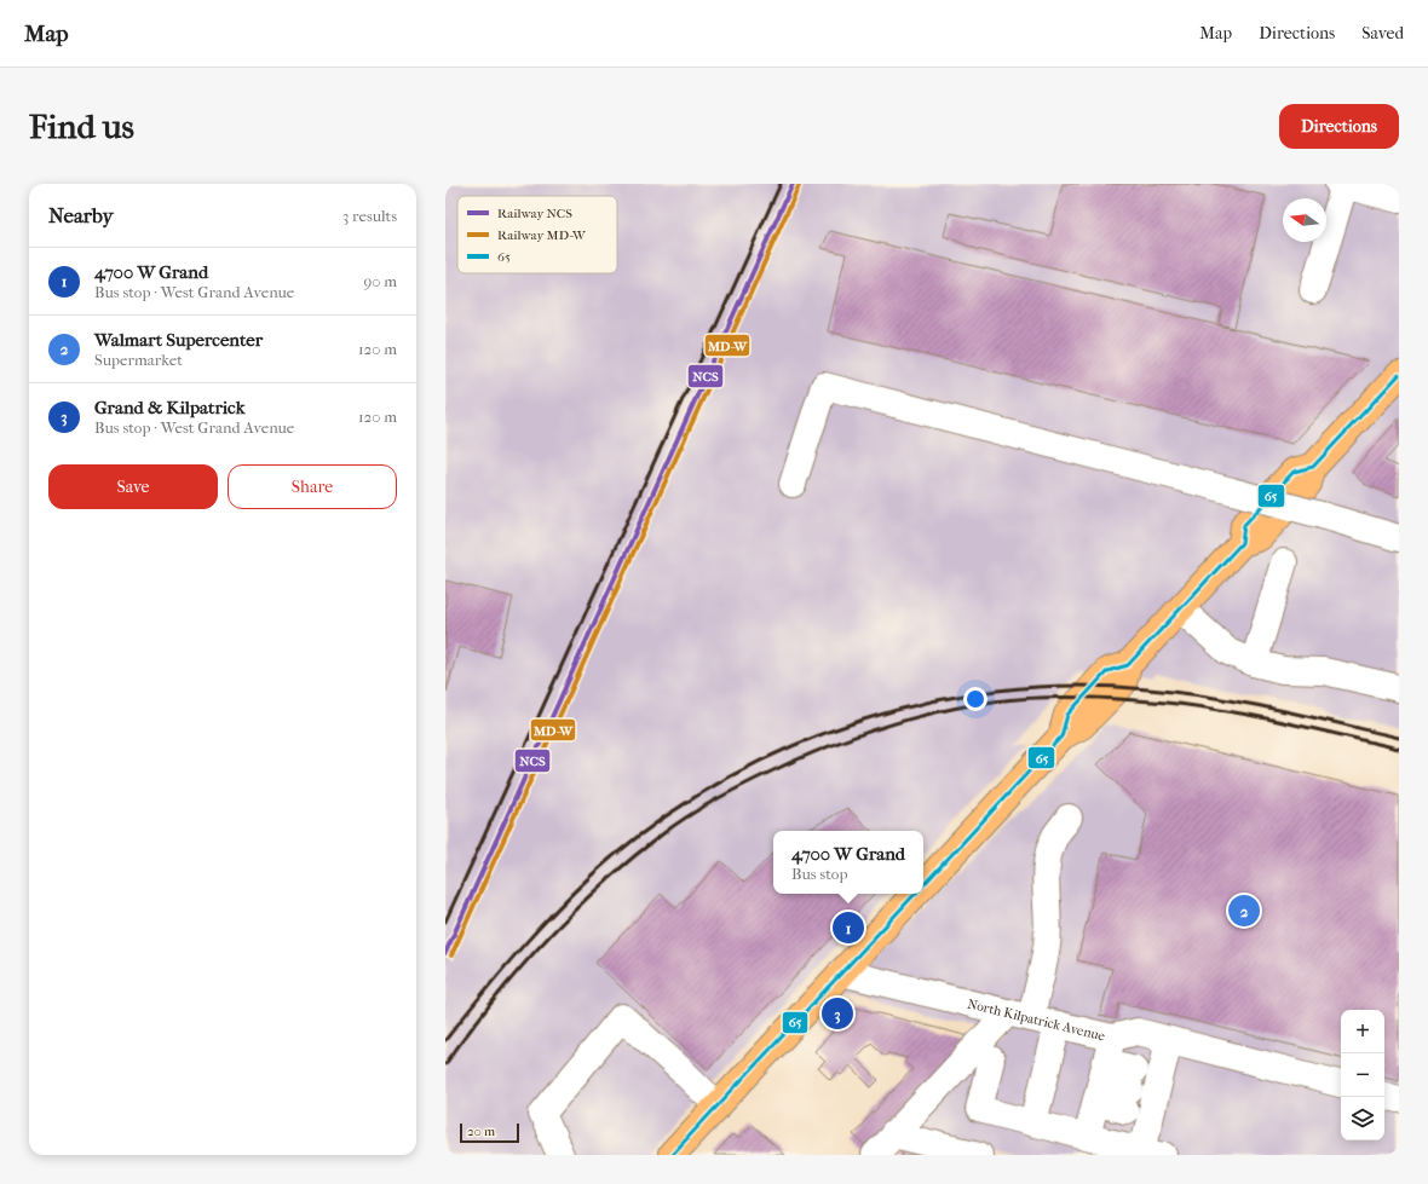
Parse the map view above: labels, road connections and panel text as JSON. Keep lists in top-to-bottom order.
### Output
{
  "streets": {
    "street": ["North Kilpatrick Avenue"]
  },
  "lines": ["rail line NCS", "rail line MD-W", "transit line 65"],
  "legend": ["Railway NCS", "Railway MD-W", "65"],
  "scale_bar": "20 m",
  "north": "left",
  "page": {
    "header": "Map",
    "nav": ["Map", "Directions", "Saved"],
    "buttons": [
      "Directions",
      ["Save", "Share"]
    ],
    "title": "Find us",
    "heading": ["Nearby", "3 results"],
    "list": [
      {
        "mark": "1",
        "name": "4700 W Grand",
        "note": "Bus stop · West Grand Avenue",
        "value": "90 m"
      },
      {
        "mark": "2",
        "name": "Walmart Supercenter",
        "note": "Supermarket",
        "value": "120 m"
      },
      {
        "mark": "3",
        "name": "Grand & Kilpatrick",
        "note": "Bus stop · West Grand Avenue",
        "value": "120 m"
      }
    ],
    "popup": ["4700 W Grand", "Bus stop"],
    "pins": ["2", "1", "3"],
    "map_buttons": ["+", "−"],
    "scale": "20 m"
  }
}
